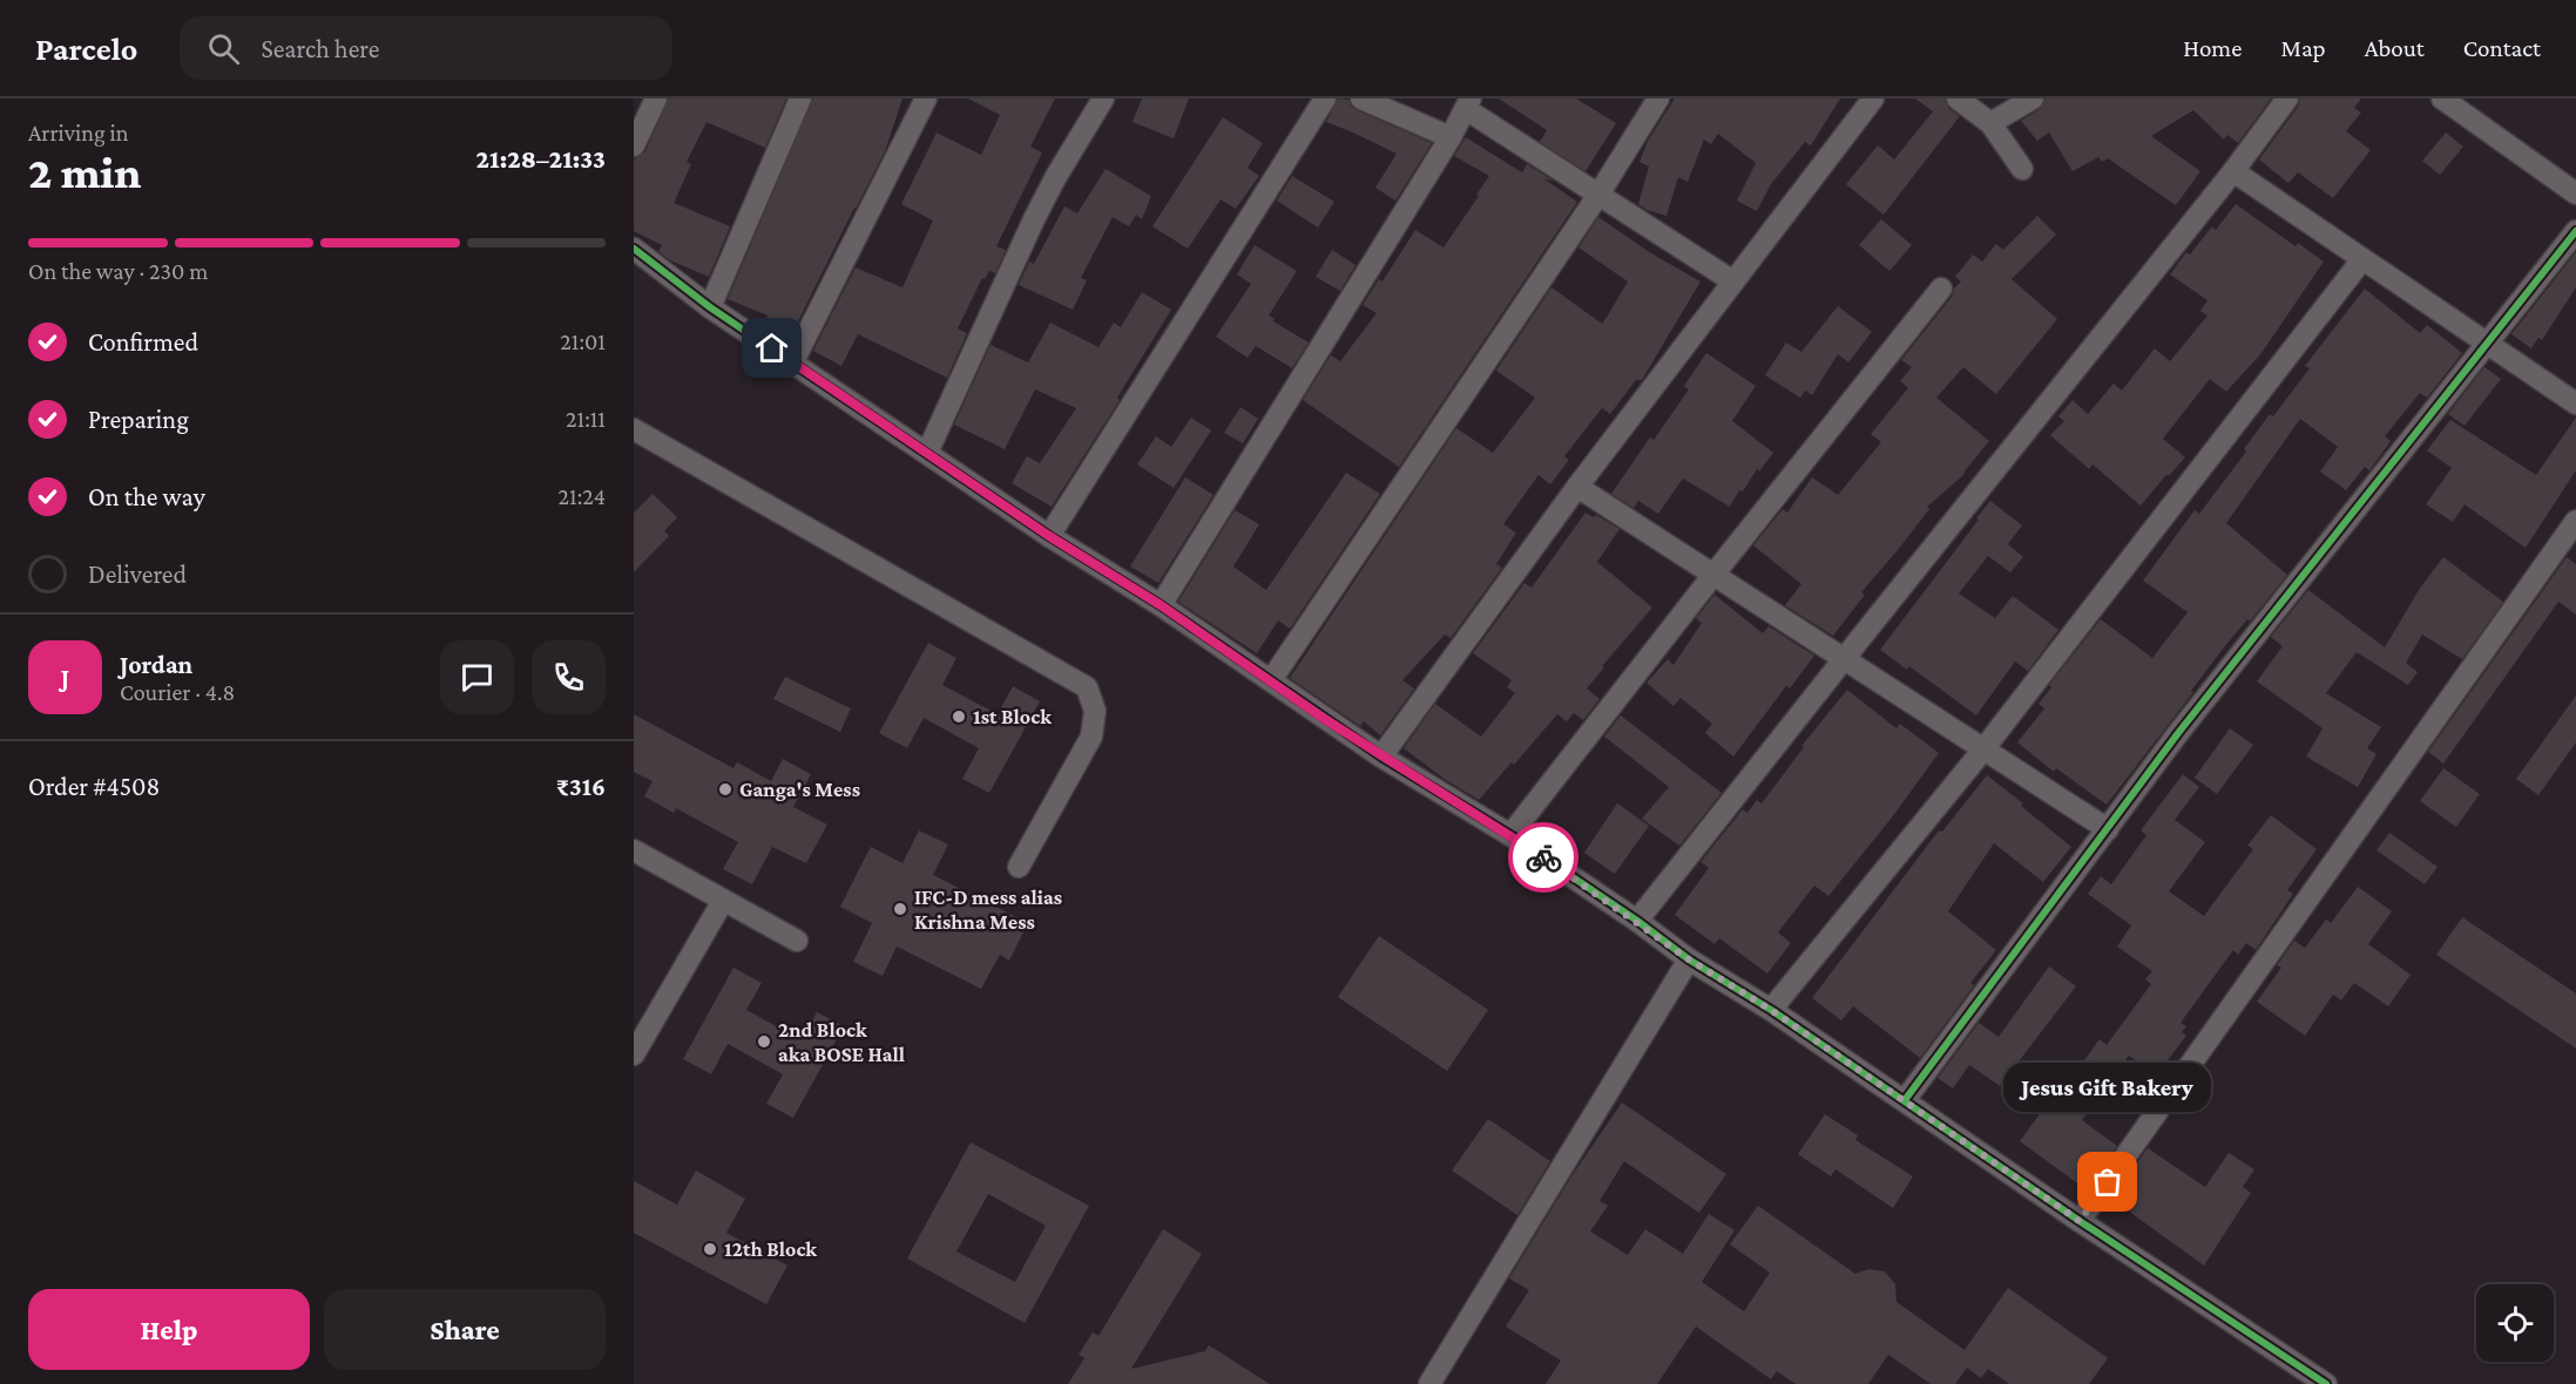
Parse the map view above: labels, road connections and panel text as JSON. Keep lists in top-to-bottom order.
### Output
{
  "places": [
    "1st Block",
    "Ganga's Mess",
    "IFC-D mess alias Krishna Mess",
    "2nd Block aka BOSE Hall",
    "Jesus Gift Bakery",
    "12th Block"
  ],
  "page": {
    "header": "Parcelo",
    "search": "Search here",
    "nav": [
      "Home",
      "Map",
      "About",
      "Contact"
    ],
    "heading": ["2 min", "Arriving in", "21:28–21:33"],
    "panel": [
      "Jordan",
      "Courier · 4.8",
      "Order #4508",
      "₹316"
    ],
    "bar": "On the way · 230 m",
    "list": [
      ["Confirmed", "21:01"],
      ["Preparing", "21:11"],
      ["On the way", "21:24"],
      "Delivered"
    ],
    "round": "J",
    "bubble": "Jesus Gift Bakery",
    "buttons": ["Help", "Share"]
  }
}
